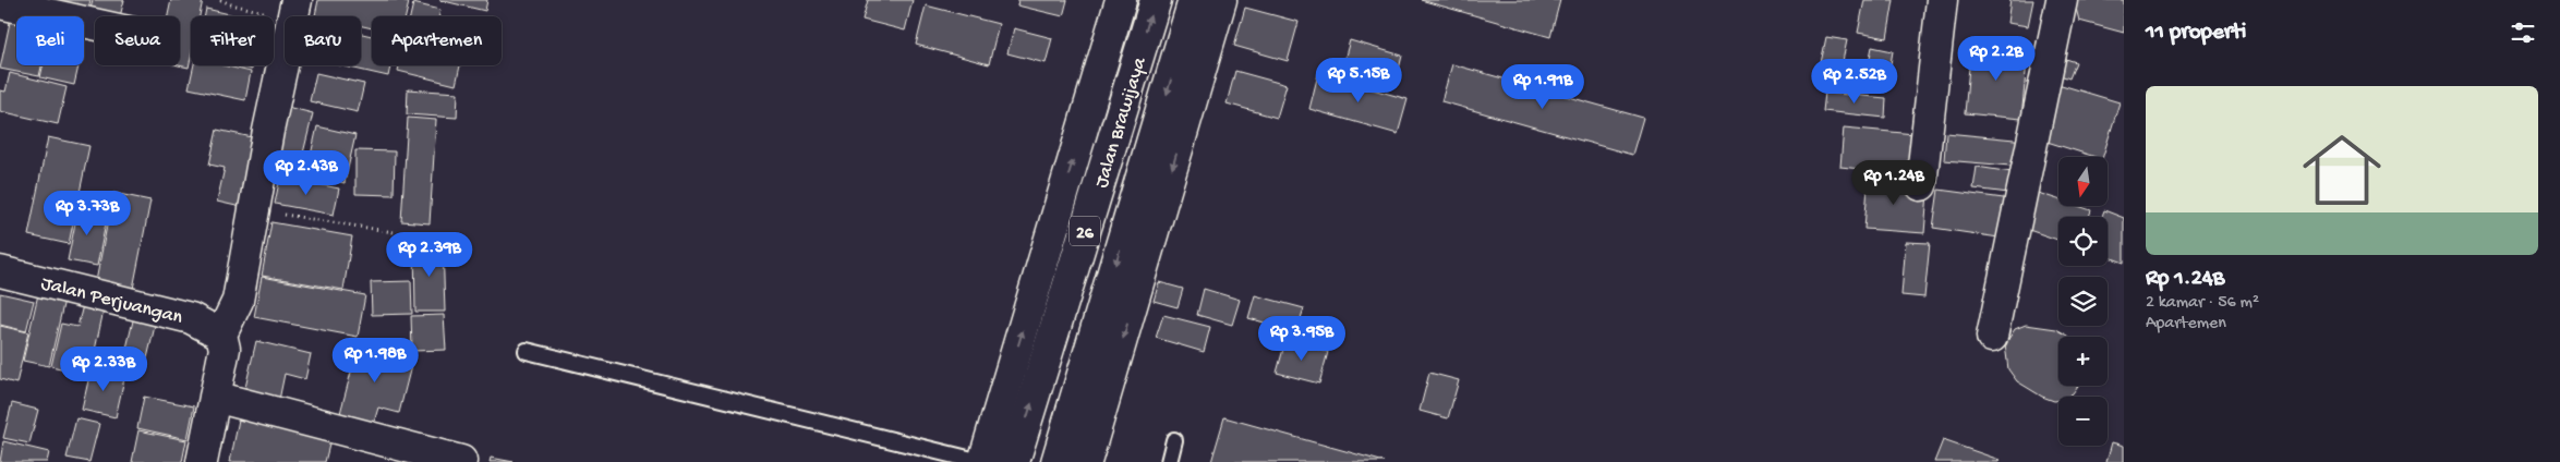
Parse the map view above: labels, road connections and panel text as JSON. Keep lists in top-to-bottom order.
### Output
{
  "streets": {
    "main road": ["Jalan Brawijaya", "26", "Jalan Perjuangan"]
  },
  "north": "bottom",
  "page": {
    "heading": "11 properti",
    "chip": [
      "Beli",
      "Sewa",
      "Filter",
      "Baru",
      "Apartemen"
    ],
    "price": [
      "Rp 2.2B",
      "Rp 5.15B",
      "Rp 2.52B",
      "Rp 1.91B",
      "Rp 2.43B",
      "Rp 1.24B",
      "Rp 3.73B",
      "Rp 2.39B",
      "Rp 3.95B",
      "Rp 1.98B",
      "Rp 2.33B"
    ],
    "list": [
      {
        "name": "Rp 1.24B",
        "note": "2 kamar · 56 m² · Apartemen"
      }
    ],
    "map_buttons": ["+", "−"]
  }
}
